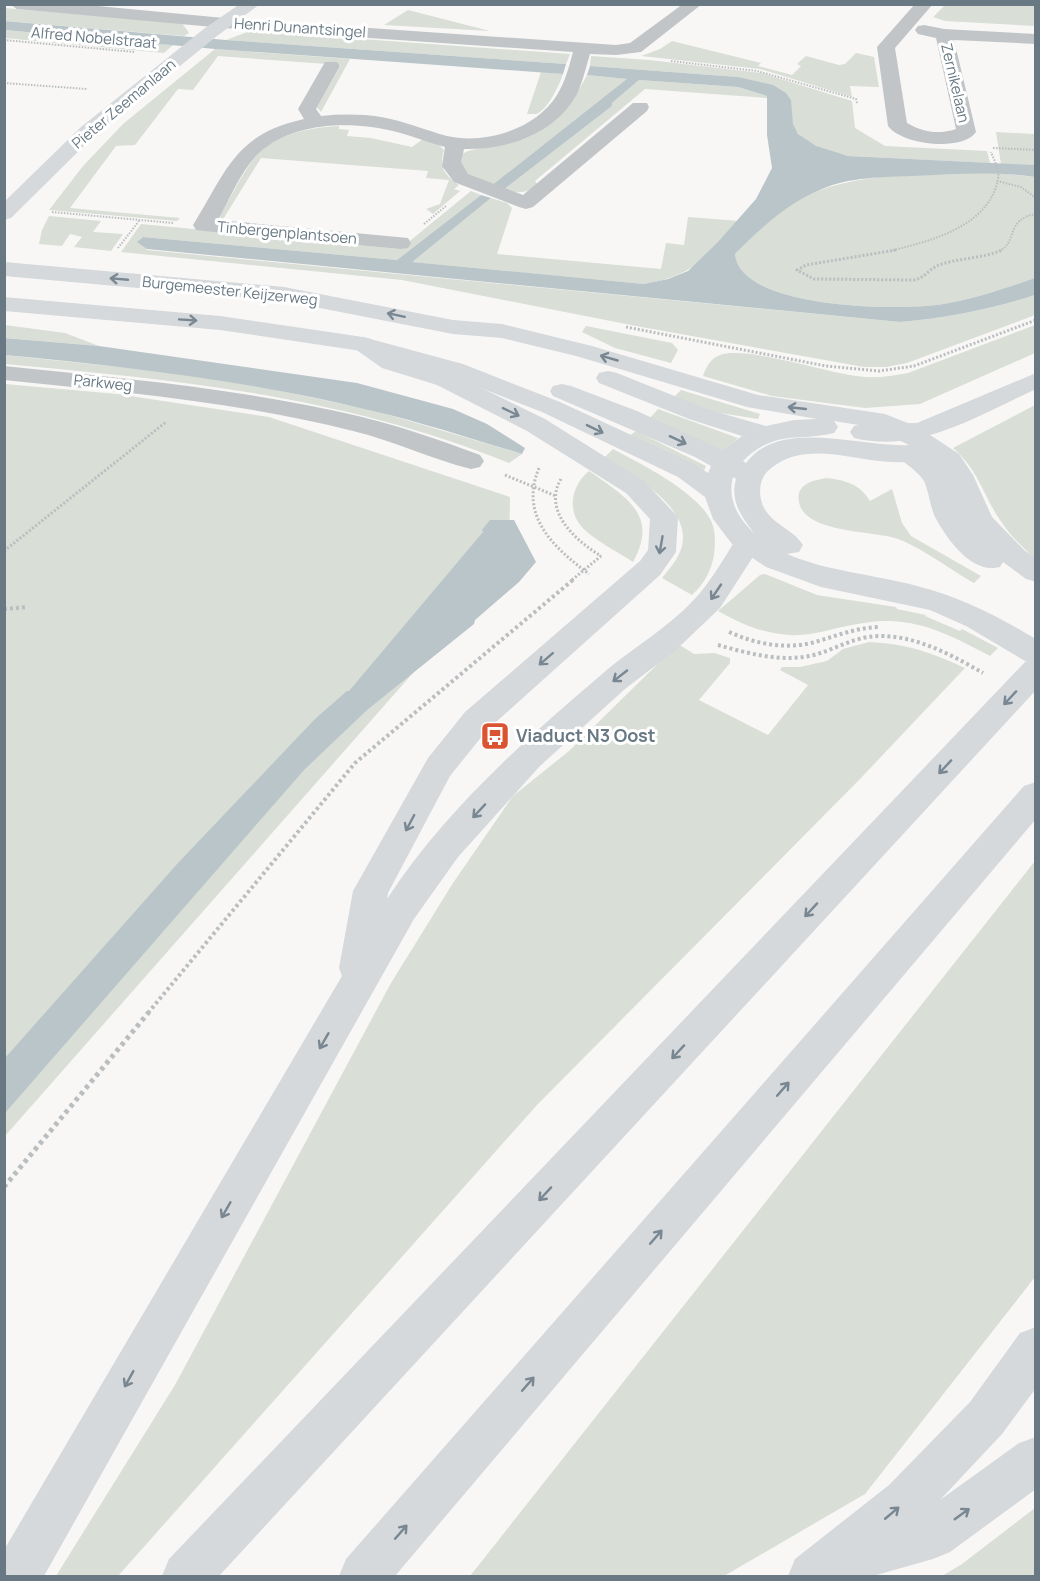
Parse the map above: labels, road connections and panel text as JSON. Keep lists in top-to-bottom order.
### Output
{
  "streets": {
    "main road": ["Pieter Zeemanlaan", "Burgemeester Keijzerweg"],
    "street": [
      "Henri Dunantsingel",
      "Zernikelaan",
      "Tinbergenplantsoen",
      "Parkweg"
    ],
    "path": ["Alfred Nobelstraat"]
  },
  "crossings": [
    ["Henri Dunantsingel", "Pieter Zeemanlaan"],
    ["Henri Dunantsingel", "Tinbergenplantsoen"],
    ["Alfred Nobelstraat", "Pieter Zeemanlaan"]
  ],
  "places": {
    "bus stop": ["Viaduct N3 Oost"]
  }
}
